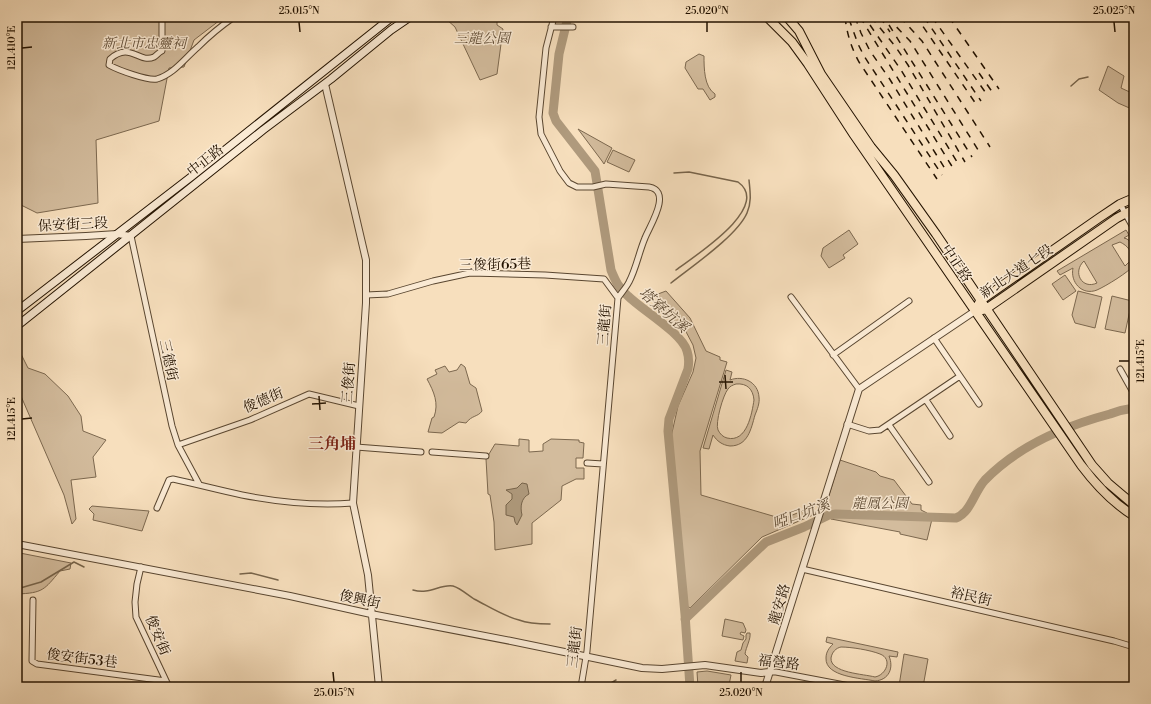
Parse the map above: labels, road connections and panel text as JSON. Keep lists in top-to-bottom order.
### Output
{
  "streets": {
    "main road": ["中正路", "新北大道七段"],
    "street": [
      "保安街三段",
      "三俊街65巷",
      "三龍街",
      "三德街",
      "三俊街",
      "俊德街",
      "裕民街",
      "俊興街",
      "龍安路",
      "俊安街",
      "俊安街53巷",
      "福營路"
    ]
  },
  "crossings": [
    ["中正路", "保安街三段"],
    ["中正路", "新北大道七段"],
    ["中正路", "三德街"],
    ["中正路", "三俊街"],
    ["保安街三段", "三德街"],
    ["三俊街65巷", "三龍街"],
    ["三俊街65巷", "三俊街"],
    ["三龍街", "俊興街"],
    ["三德街", "俊德街"],
    ["三俊街", "俊德街"],
    ["三俊街", "俊興街"],
    ["裕民街", "龍安路"],
    ["俊興街", "俊安街"],
    ["俊興街", "福營路"],
    ["龍安路", "福營路"],
    ["俊安街", "俊安街53巷"]
  ],
  "districts": ["三角埔"],
  "water": ["塔寮坑溪", "啞口坑溪"],
  "parks": ["三龍公園", "新北市忠靈祠", "龍鳳公園"],
  "coordinates": [
    "25.015°N",
    "25.020°N",
    "25.025°N",
    "121.410°E",
    "121.415°E"
  ]
}
